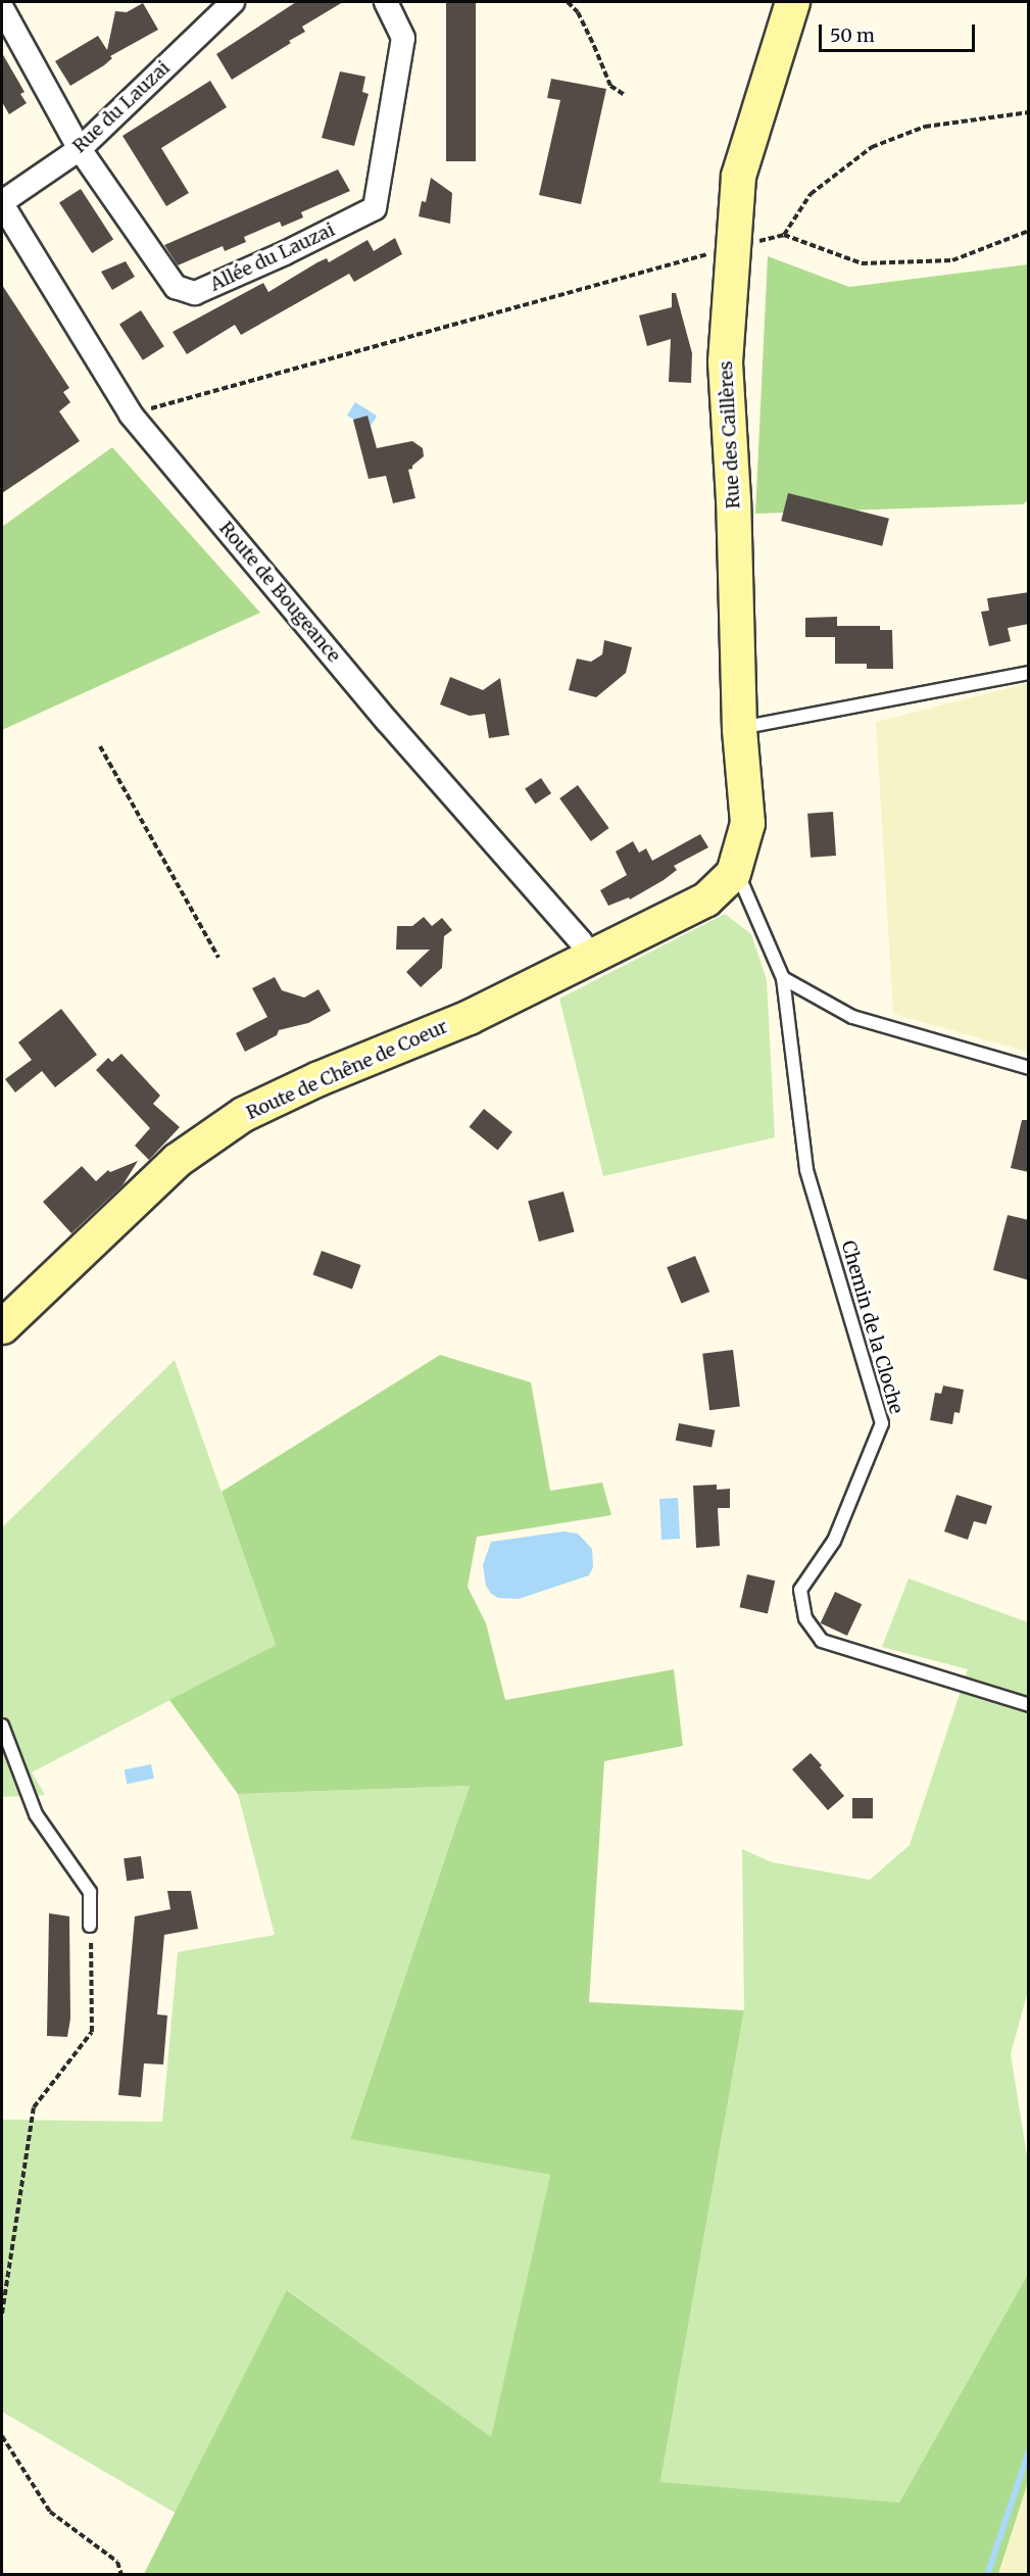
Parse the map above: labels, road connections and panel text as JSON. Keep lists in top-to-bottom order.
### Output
{
  "streets": {
    "street": [
      "Rue du Lauzai",
      "Allée du Lauzai",
      "Rue des Caillères",
      "Route de Bougeance",
      "Route de Chêne de Coeur"
    ],
    "lane": ["Chemin de la Cloche"]
  },
  "crossings": [
    ["Rue du Lauzai", "Allée du Lauzai"],
    ["Rue du Lauzai", "Route de Bougeance"],
    ["Rue des Caillères", "Route de Chêne de Coeur"],
    ["Rue des Caillères", "Chemin de la Cloche"],
    ["Route de Bougeance", "Route de Chêne de Coeur"],
    ["Route de Chêne de Coeur", "Chemin de la Cloche"]
  ],
  "scale_bar": "50 m"
}
